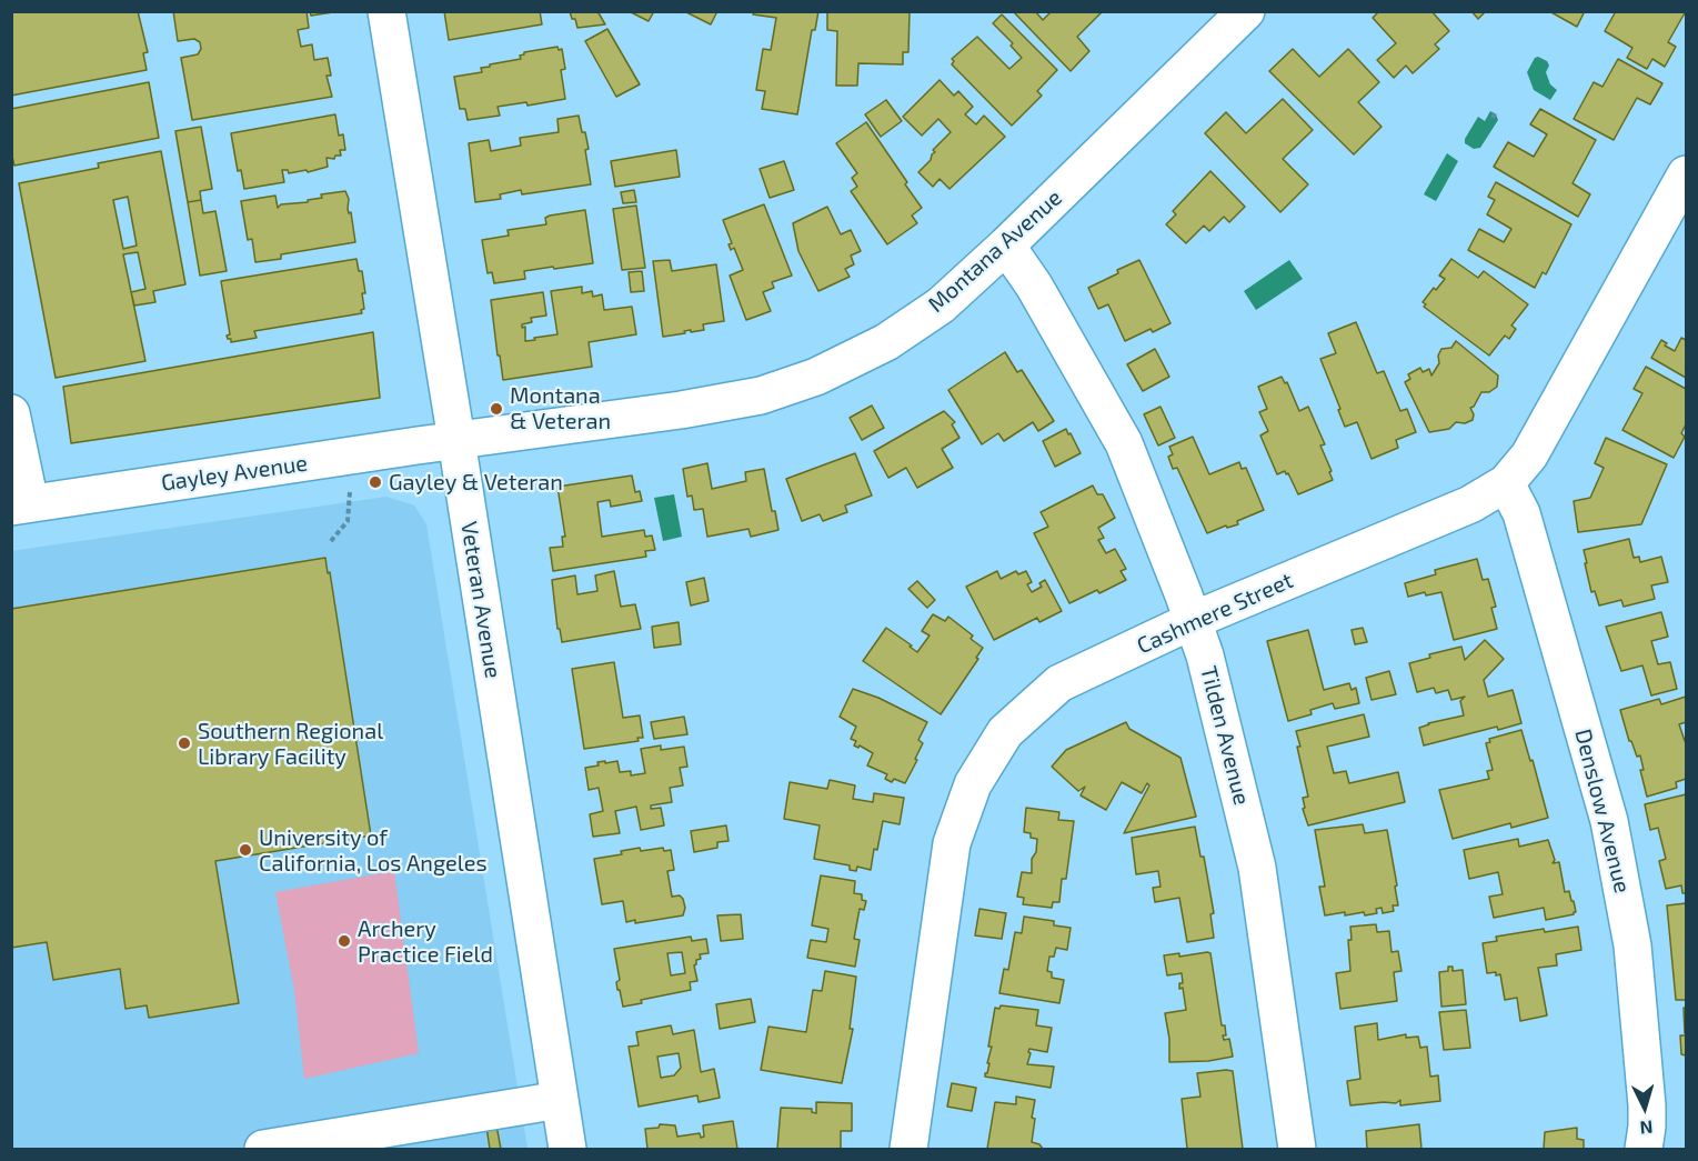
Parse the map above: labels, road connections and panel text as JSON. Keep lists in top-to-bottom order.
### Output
{
  "streets": {
    "street": [
      "Montana Avenue",
      "Gayley Avenue",
      "Veteran Avenue",
      "Cashmere Street",
      "Tilden Avenue",
      "Denslow Avenue"
    ]
  },
  "crossings": [
    ["Montana Avenue", "Gayley Avenue"],
    ["Montana Avenue", "Veteran Avenue"],
    ["Montana Avenue", "Tilden Avenue"],
    ["Gayley Avenue", "Veteran Avenue"],
    ["Cashmere Street", "Tilden Avenue"],
    ["Cashmere Street", "Denslow Avenue"]
  ],
  "places": [
    "Montana & Veteran",
    "Gayley & Veteran",
    "Southern Regional Library Facility",
    "University of California, Los Angeles",
    "Archery Practice Field"
  ],
  "north": "bottom"
}
